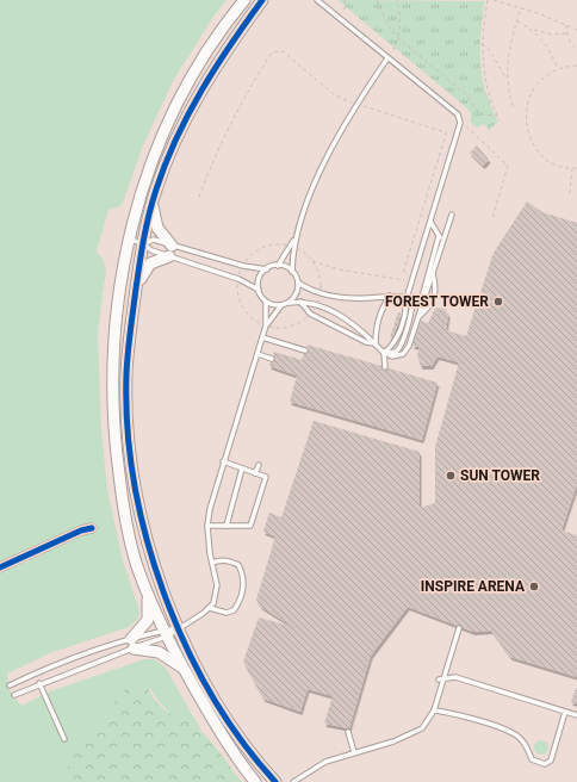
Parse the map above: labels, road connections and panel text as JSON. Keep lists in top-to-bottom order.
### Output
{
  "places": ["FOREST TOWER", "SUN TOWER", "INSPIRE ARENA"]
}
